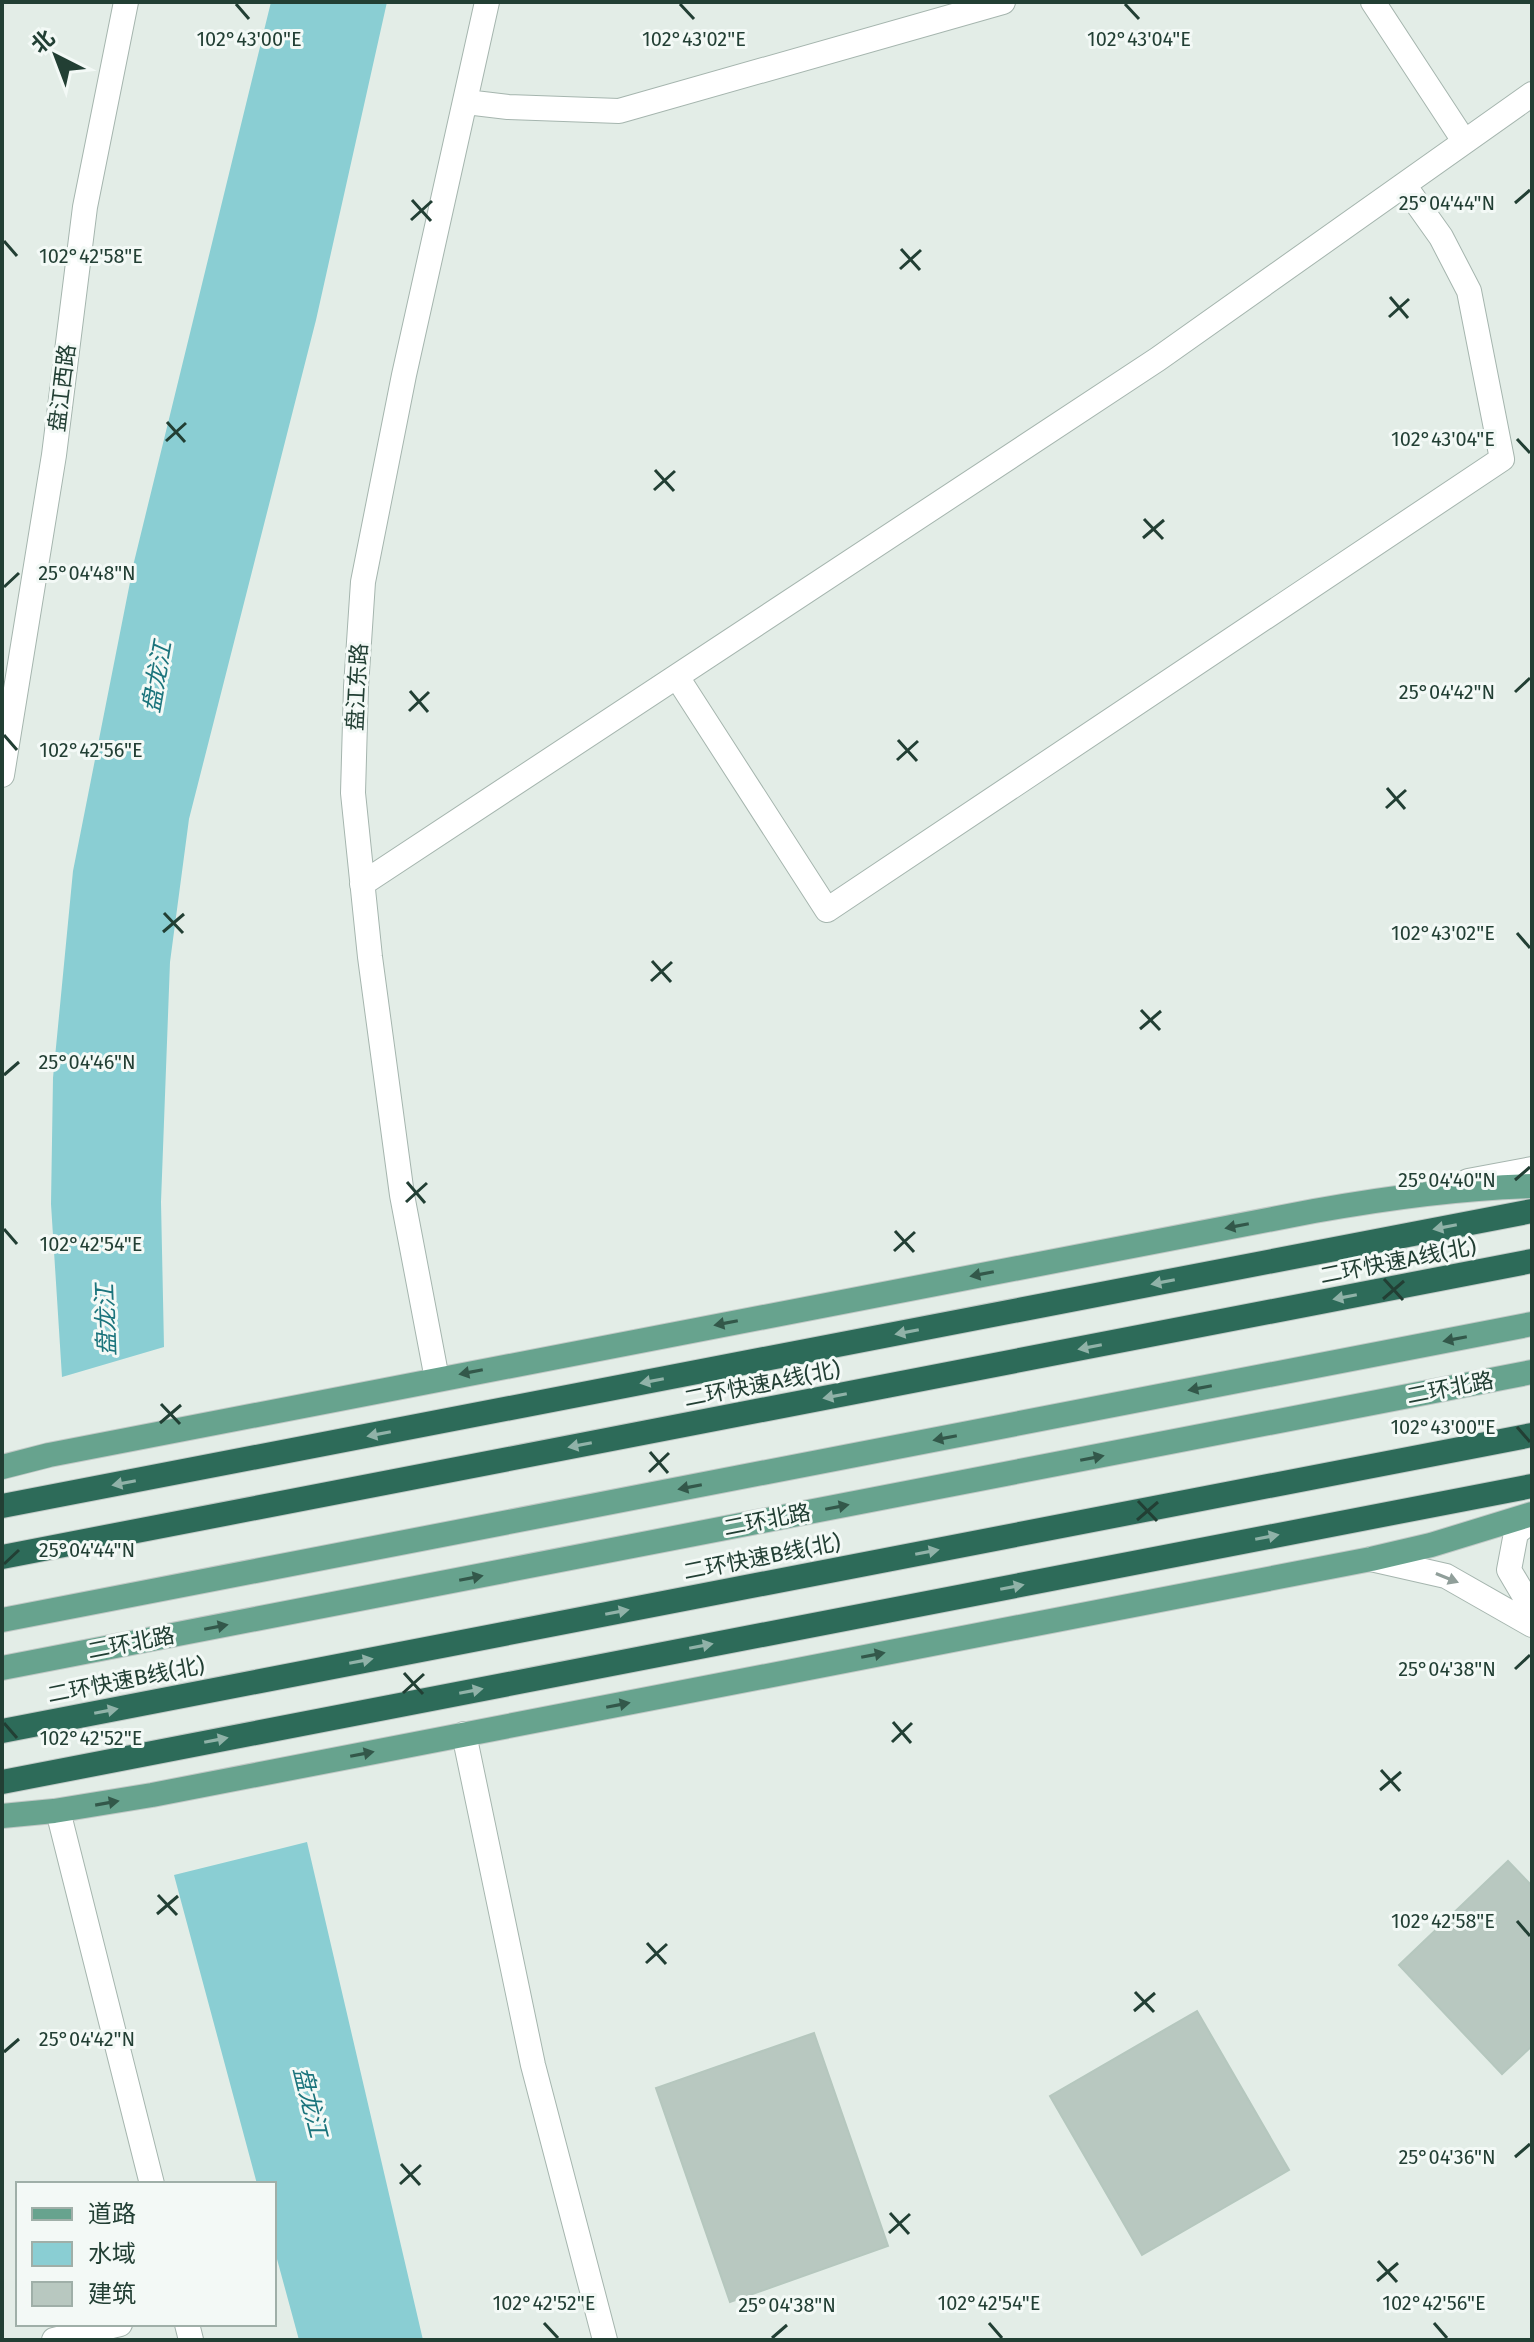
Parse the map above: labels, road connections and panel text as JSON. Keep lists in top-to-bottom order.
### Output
{
  "streets": {
    "highway": ["二环快速A线(北)", "二环快速B线(北)"],
    "main road": ["二环北路"],
    "street": ["盘江西路", "盘江东路"]
  },
  "water": ["盘龙江"],
  "legend": ["道路", "水域", "建筑"],
  "north": "top left",
  "coordinates": [
    "102°43'02\"E",
    "102°43'00\"E",
    "102°43'04\"E",
    "25°04'44\"N",
    "102°42'58\"E",
    "25°04'48\"N",
    "25°04'42\"N",
    "102°42'56\"E",
    "25°04'46\"N",
    "25°04'40\"N",
    "102°42'54\"E",
    "25°04'38\"N",
    "102°42'52\"E",
    "25°04'36\"N"
  ]
}
